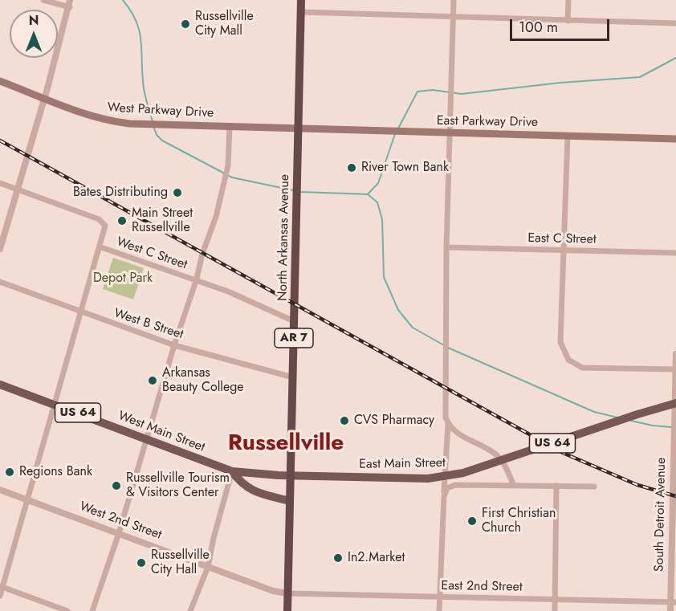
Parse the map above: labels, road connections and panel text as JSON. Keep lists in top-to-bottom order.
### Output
{
  "streets": {
    "highway": ["North Arkansas Avenue", "AR 7"],
    "main road": [
      "West Parkway Drive",
      "East Parkway Drive",
      "US 64",
      "West Main Street",
      "East Main Street"
    ],
    "street": [
      "East C Street",
      "West C Street",
      "West B Street",
      "South Detroit Avenue",
      "West 2nd Street",
      "East 2nd Street"
    ]
  },
  "crossings": [
    ["West Parkway Drive", "East Parkway Drive"],
    ["West Parkway Drive", "North Arkansas Avenue"],
    ["East Parkway Drive", "North Arkansas Avenue"],
    ["North Arkansas Avenue", "West C Street"],
    ["North Arkansas Avenue", "West B Street"],
    ["North Arkansas Avenue", "AR 7"],
    ["North Arkansas Avenue", "West Main Street"],
    ["North Arkansas Avenue", "East Main Street"],
    ["AR 7", "West Main Street"],
    ["AR 7", "East Main Street"],
    ["AR 7", "West 2nd Street"],
    ["AR 7", "East 2nd Street"],
    ["West Main Street", "East Main Street"],
    ["South Detroit Avenue", "East 2nd Street"],
    ["West 2nd Street", "East 2nd Street"]
  ],
  "districts": ["Russellville"],
  "parks": ["Depot Park"],
  "places": [
    "Russellville City Mall",
    "River Town Bank",
    "Bates Distributing",
    "Main Street Russellville",
    "Arkansas Beauty College",
    "CVS Pharmacy",
    "Regions Bank",
    "Russellville Tourism & Visitors Center",
    "First Christian Church",
    "In2.Market",
    "Russellville City Hall"
  ],
  "scale_bar": "100 m",
  "north": "top"
}
